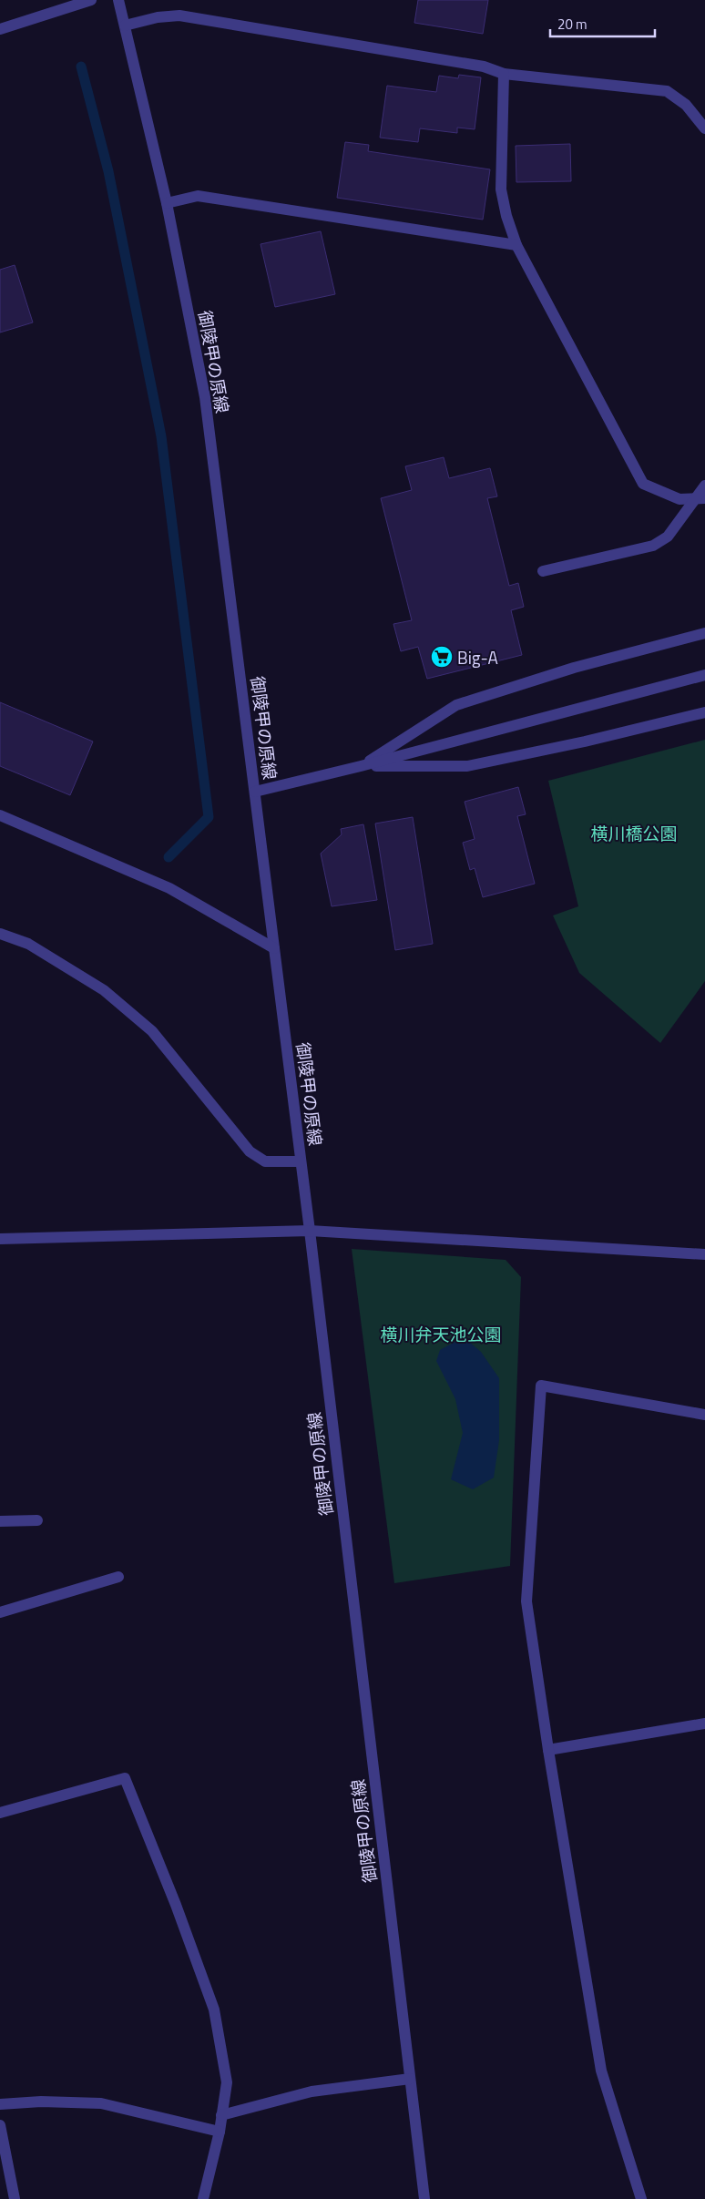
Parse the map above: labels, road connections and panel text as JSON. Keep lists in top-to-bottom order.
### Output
{
  "streets": {
    "street": ["御陵甲の原線"]
  },
  "parks": ["横川橋公園", "横川弁天池公園"],
  "places": {
    "supermarket": ["Big-A"]
  },
  "scale_bar": "20 m"
}
